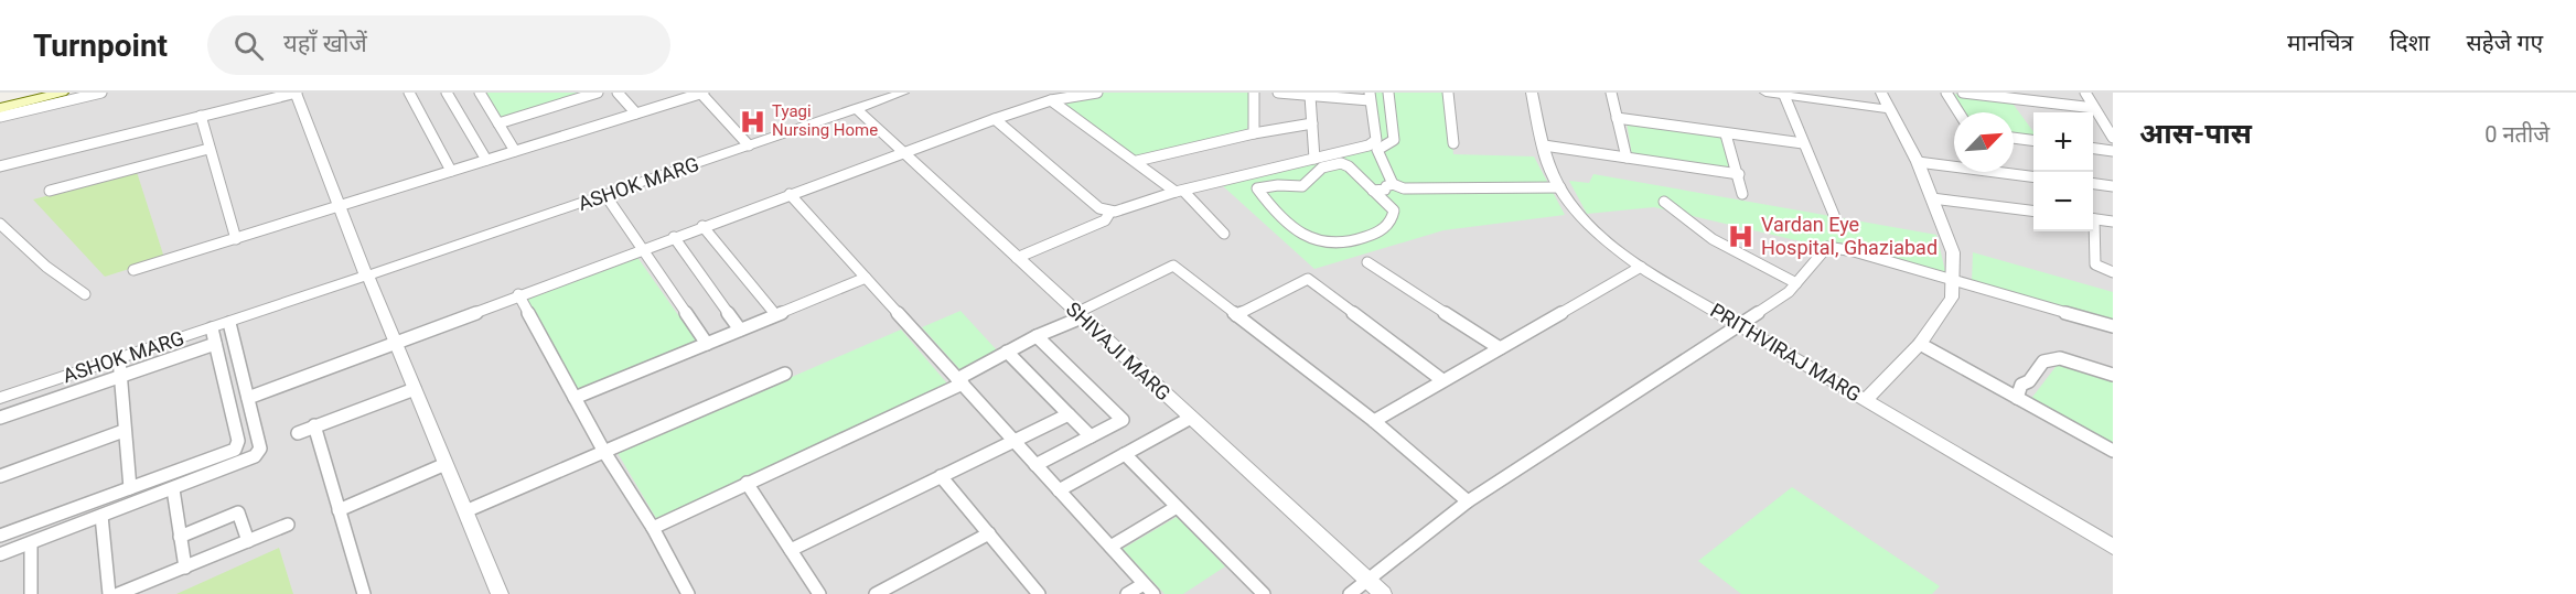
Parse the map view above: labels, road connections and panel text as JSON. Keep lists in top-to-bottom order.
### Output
{
  "streets": {
    "street": ["ASHOK MARG", "SHIVAJI MARG", "PRITHVIRAJ MARG"]
  },
  "crossings": [
    ["ASHOK MARG", "SHIVAJI MARG"]
  ],
  "places": {
    "hospital": ["Tyagi Nursing Home", "Vardan Eye Hospital, Ghaziabad"]
  },
  "north": "top right",
  "page": {
    "header": "Turnpoint",
    "search": "यहाँ खोजें",
    "nav": ["मानचित्र", "दिशा", "सहेजे गए"],
    "heading": ["आस-पास", "0 नतीजे"],
    "map_buttons": ["+", "−"]
  }
}
